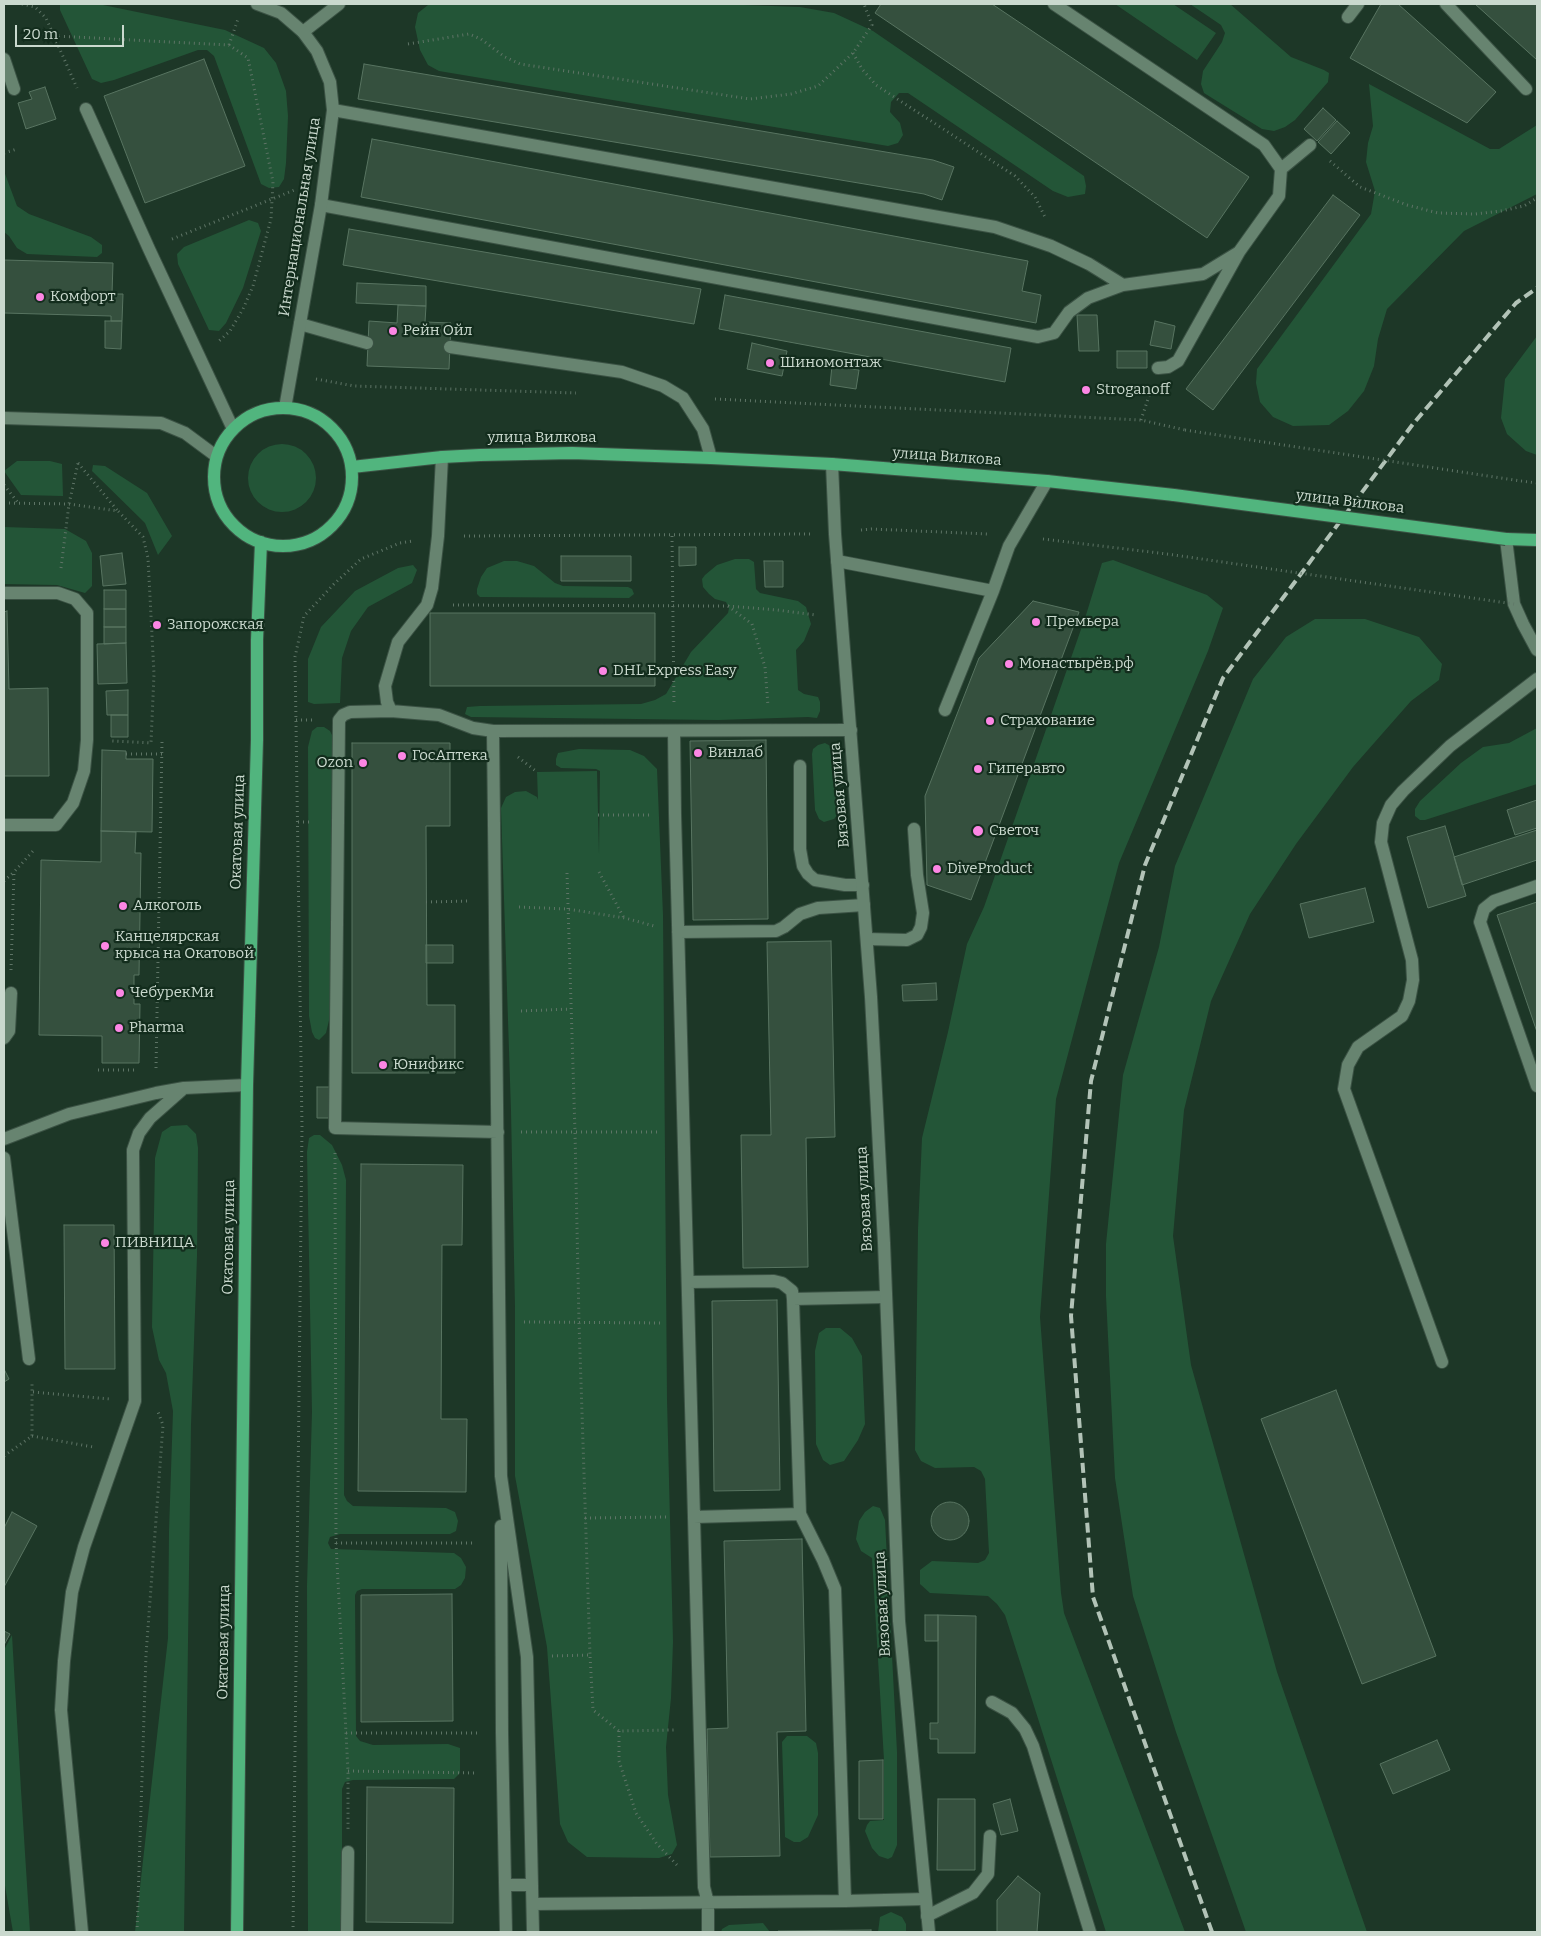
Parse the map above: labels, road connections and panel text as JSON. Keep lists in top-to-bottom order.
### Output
{
  "streets": {
    "main road": ["улица Вилкова", "Окатовая улица"],
    "street": ["Интернациональная улица", "Вязовая улица"]
  },
  "crossings": [
    ["Интернациональная улица", "улица Вилкова"],
    ["Интернациональная улица", "Окатовая улица"],
    ["улица Вилкова", "Вязовая улица"],
    ["улица Вилкова", "Окатовая улица"]
  ],
  "places": [
    "Комфорт",
    "Рейн Ойл",
    "Шиномонтаж",
    "Stroganoff",
    "Премьера",
    "Запорожская",
    "Монастырёв.рф",
    "DHL Express Easy",
    "Страхование",
    "Винлаб",
    "ГосАптека",
    "Ozon",
    "Гиперавто",
    "Светоч",
    "DiveProduct",
    "Алкоголь",
    "Канцелярская крыса на Окатовой",
    "ЧебурекМи",
    "Pharma",
    "Юнификс",
    "ПИВНИЦА"
  ],
  "scale_bar": "20 m"
}
